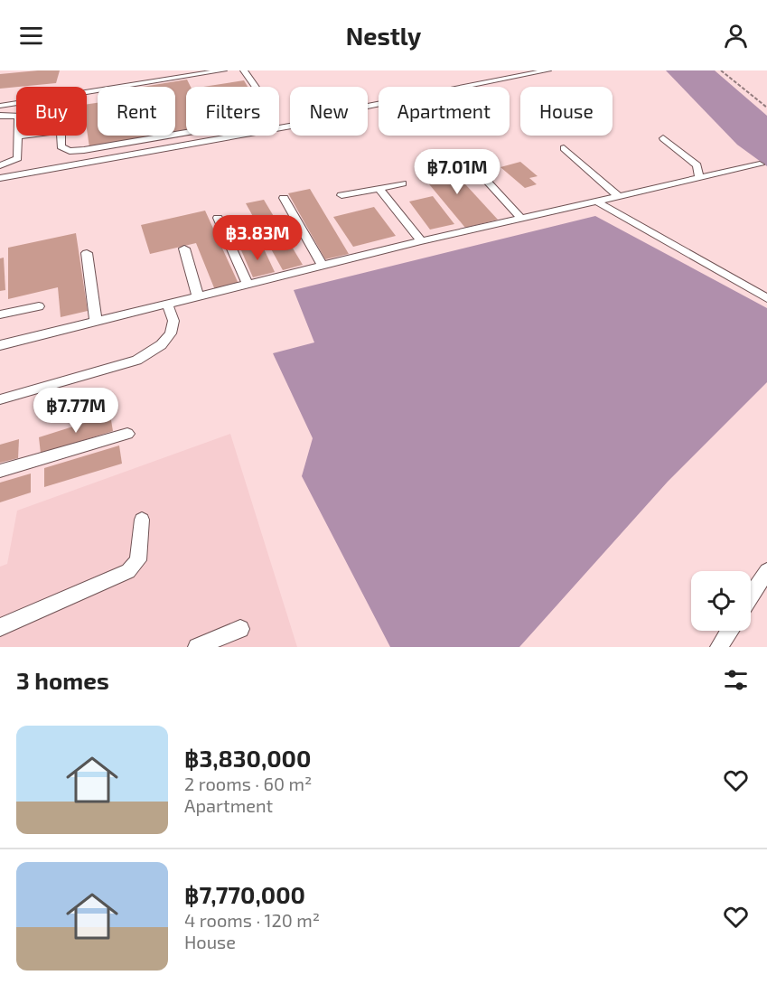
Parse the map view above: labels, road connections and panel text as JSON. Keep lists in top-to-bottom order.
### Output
{
  "page": {
    "header": "Nestly",
    "chip": [
      "Buy",
      "Rent",
      "Filters",
      "New",
      "Apartment",
      "House"
    ],
    "price": ["฿7.01M", "฿3.83M", "฿7.77M"],
    "heading": "3 homes",
    "list": [
      {
        "name": "฿3,830,000",
        "note": "2 rooms · 60 m² · Apartment"
      },
      {
        "name": "฿7,770,000",
        "note": "4 rooms · 120 m² · House"
      }
    ]
  }
}
